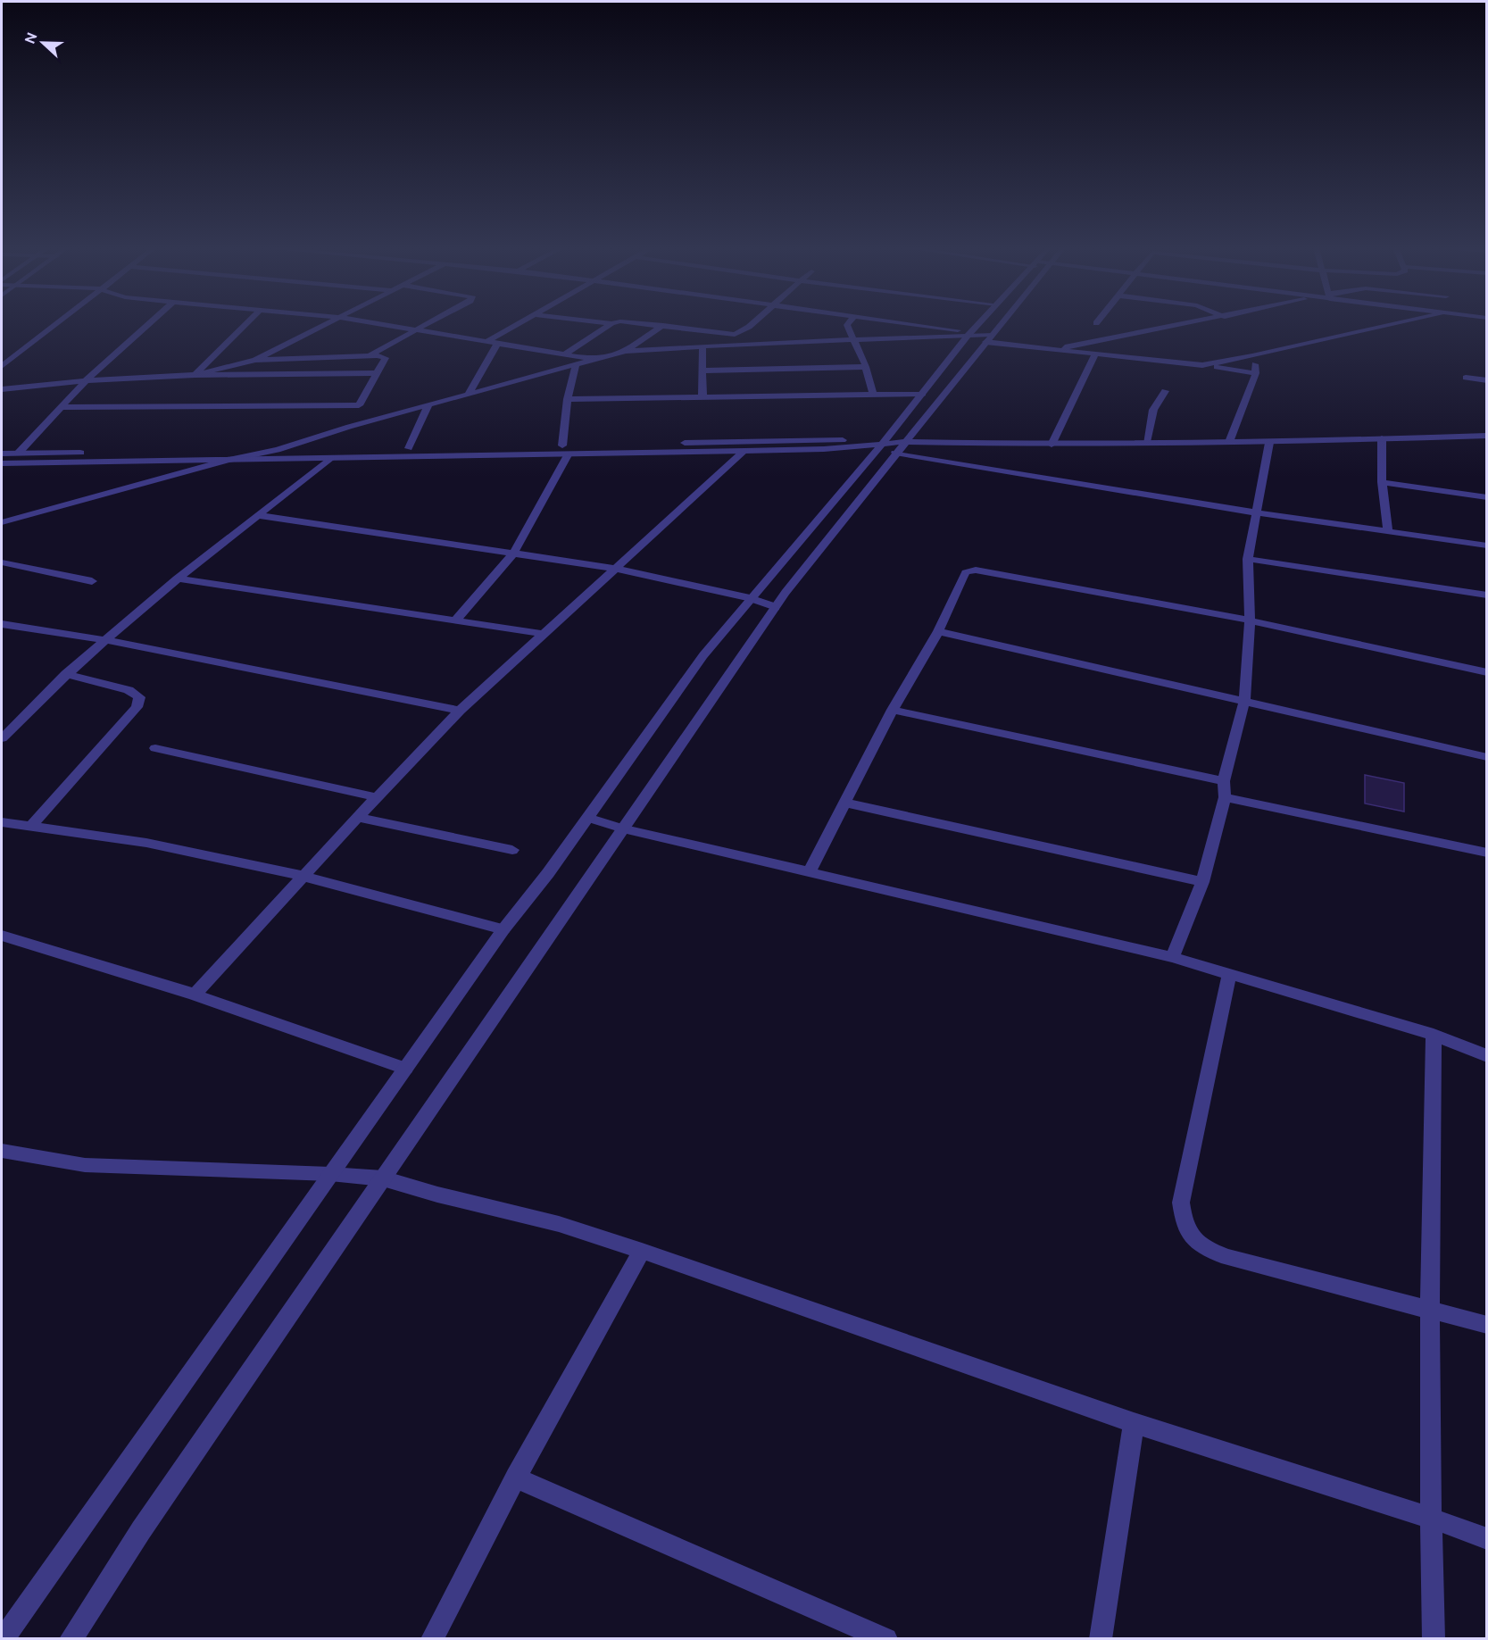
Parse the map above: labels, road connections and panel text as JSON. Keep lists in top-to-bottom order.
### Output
{
  "north": "left"
}
